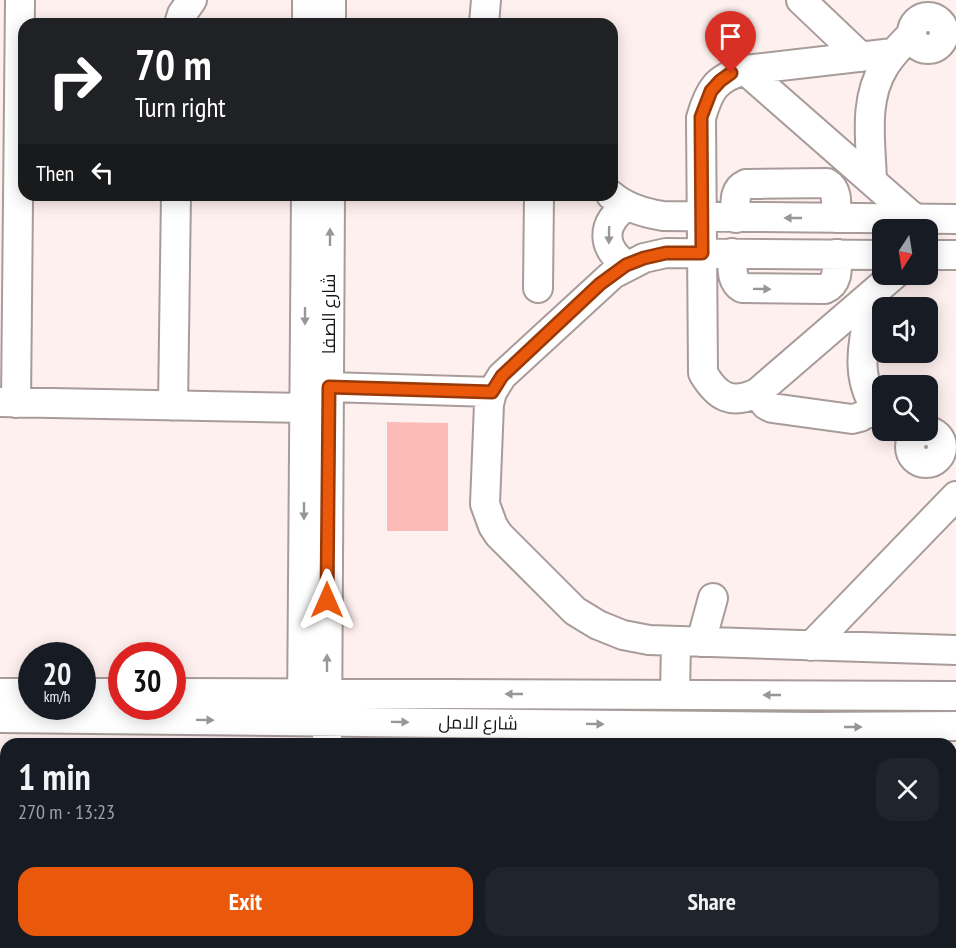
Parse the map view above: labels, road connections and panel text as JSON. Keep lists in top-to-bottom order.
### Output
{
  "streets": {
    "street": ["شارع الصفا", "شارع الامل"]
  },
  "crossings": [
    ["شارع الصفا", "شارع الامل"]
  ],
  "north": "bottom",
  "page": {
    "turn": ["70 m", "Turn right"],
    "then": "Then",
    "speed": "20 km/h",
    "limit": "30",
    "heading": ["1 min", "270 m · 13:23"],
    "buttons": ["Exit", "Share"]
  }
}
